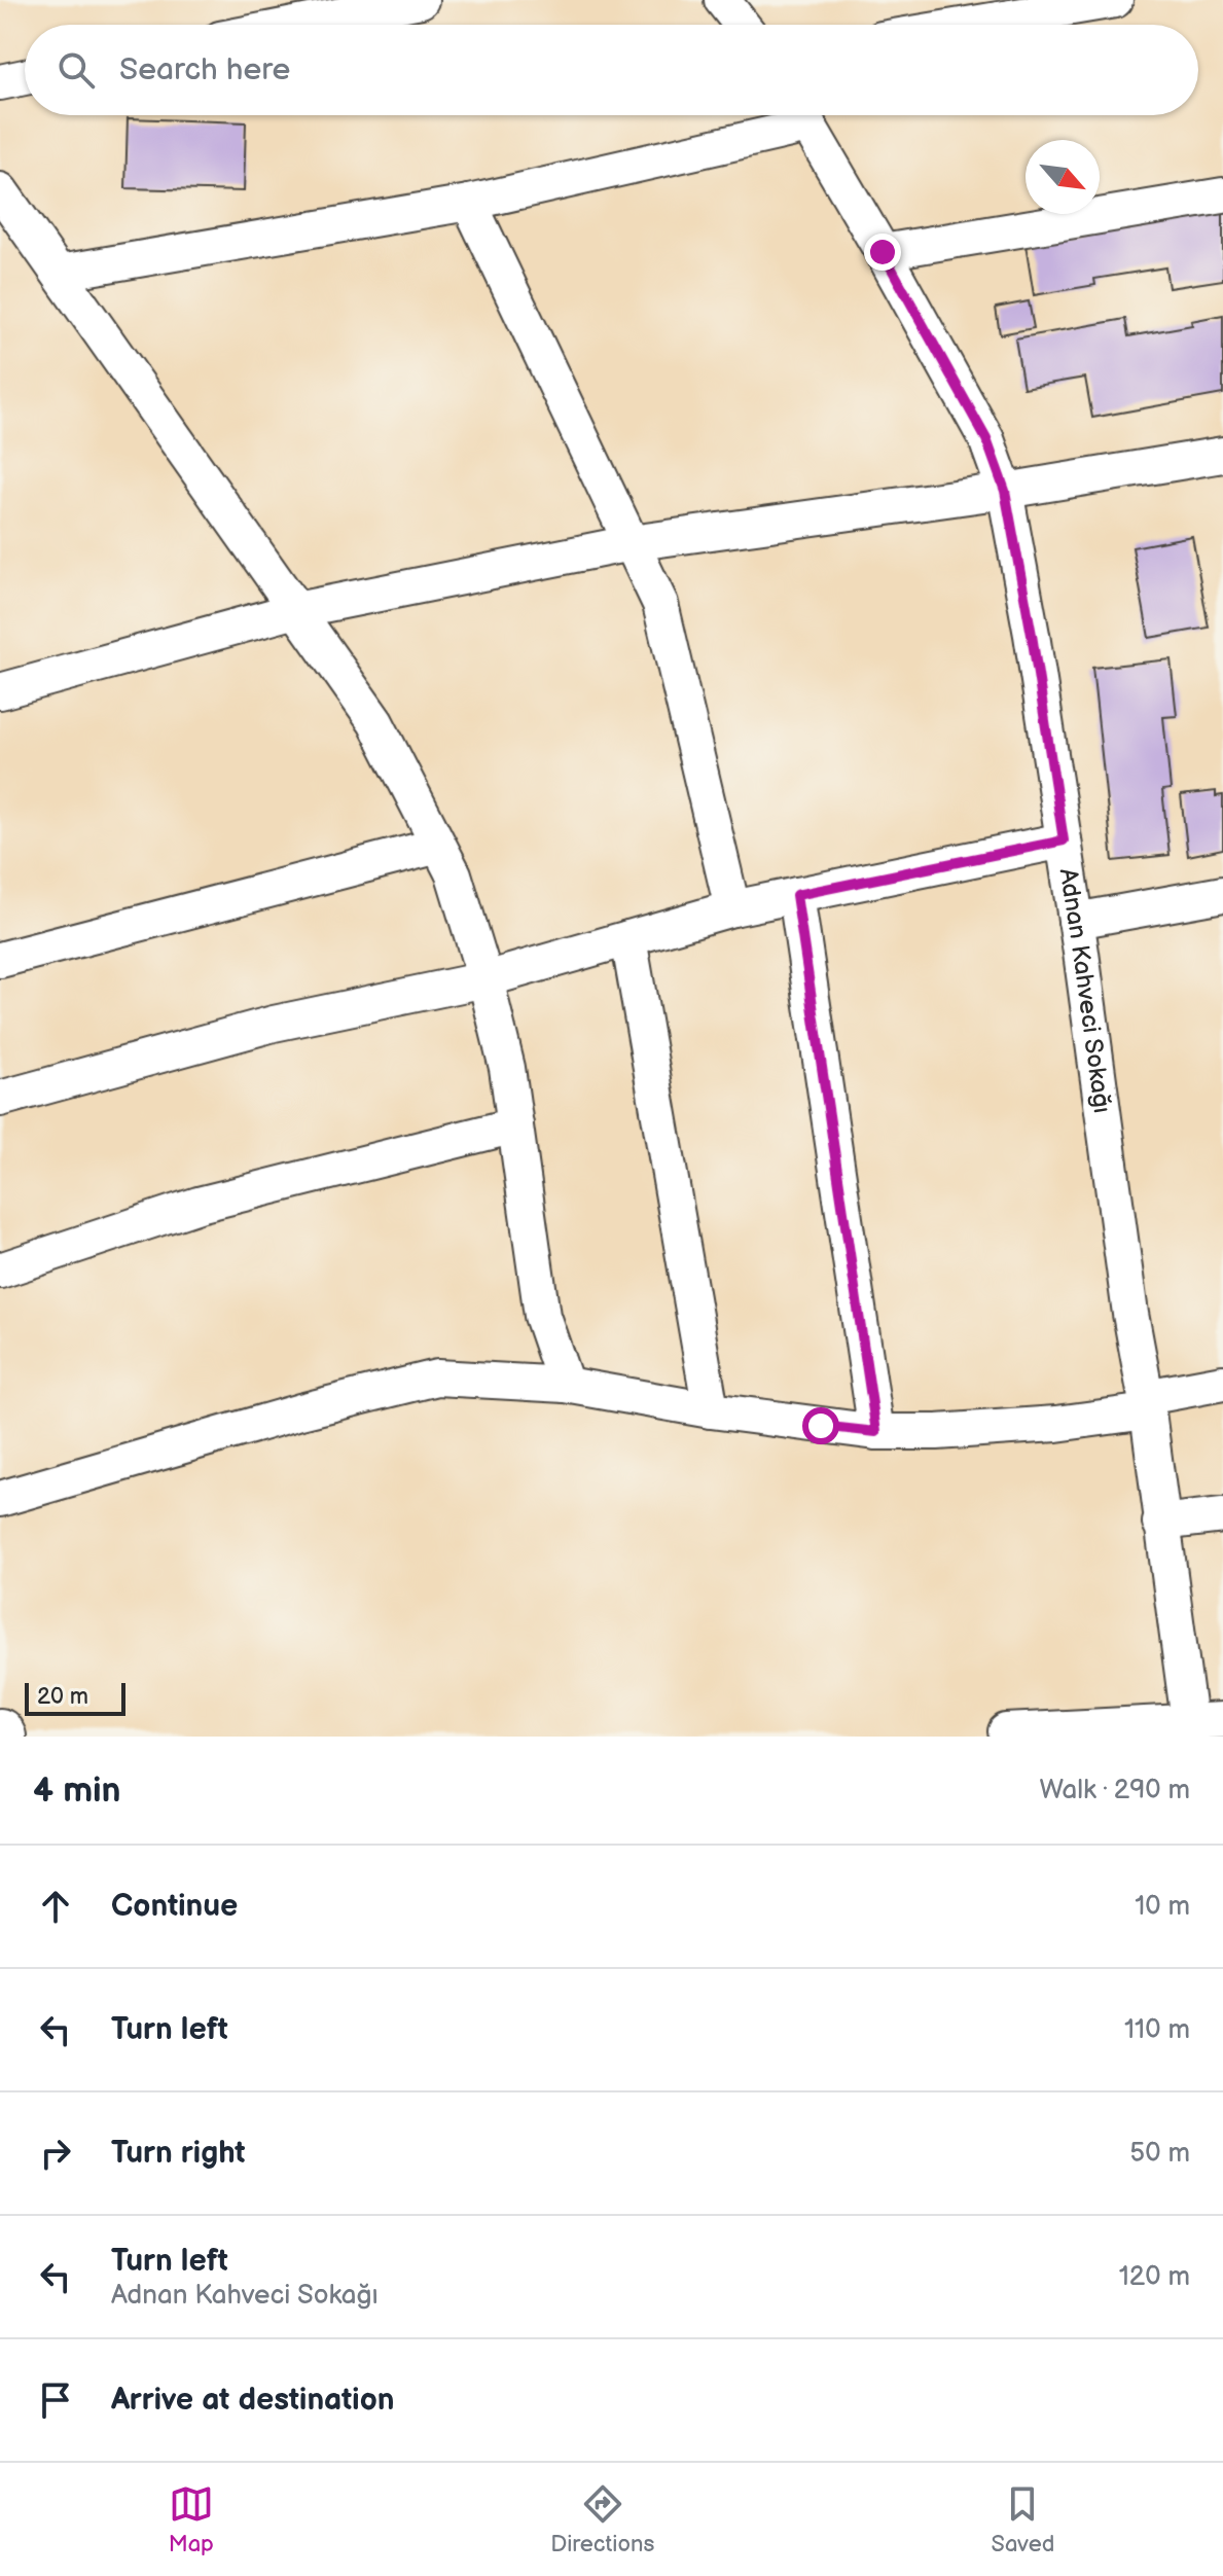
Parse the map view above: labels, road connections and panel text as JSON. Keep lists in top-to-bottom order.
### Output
{
  "streets": {
    "street": ["Adnan Kahveci Sokağı"]
  },
  "scale_bar": "20 m",
  "north": "bottom right",
  "page": {
    "search": "Search here",
    "scale": "20 m",
    "heading": ["4 min", "Walk · 290 m"],
    "list": [
      ["Continue", "10 m"],
      ["Turn left", "110 m"],
      ["Turn right", "50 m"],
      ["Turn left", "Adnan Kahveci Sokağı", "120 m"],
      "Arrive at destination"
    ],
    "nav": ["Map", "Directions", "Saved"]
  }
}
